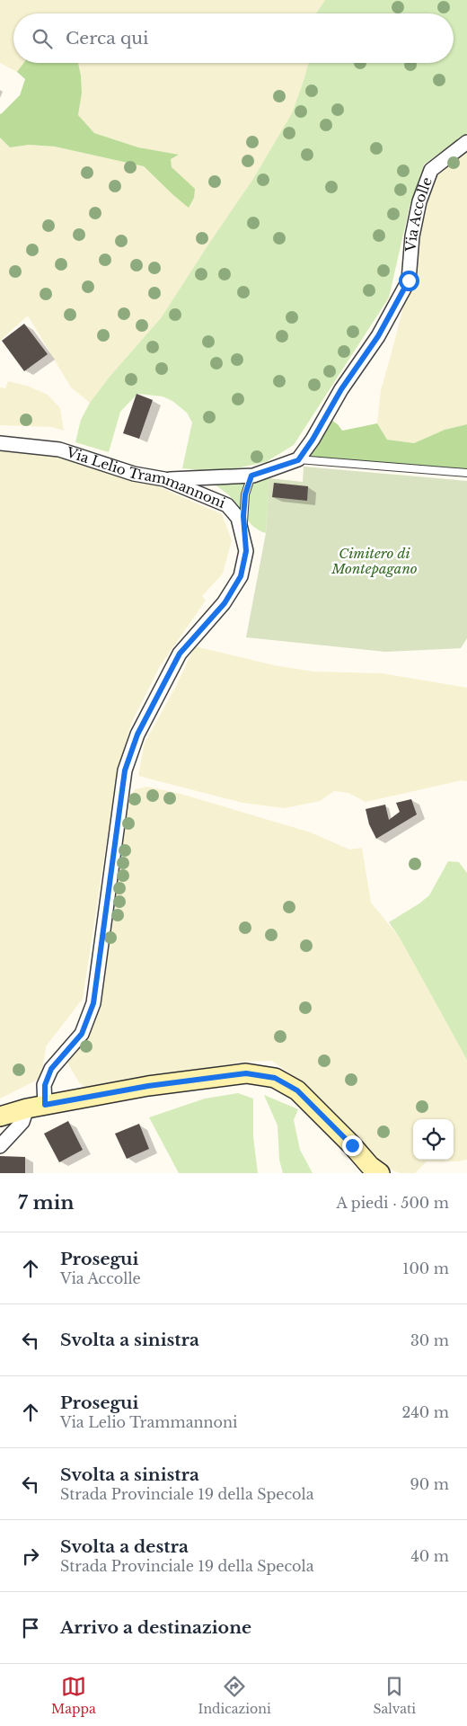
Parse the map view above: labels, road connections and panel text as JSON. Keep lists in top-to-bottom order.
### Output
{
  "streets": {
    "street": ["Via Accolle", "Via Lelio Trammannoni"]
  },
  "parks": ["Cimitero di Montepagano"],
  "page": {
    "search": "Cerca qui",
    "heading": ["7 min", "A piedi · 500 m"],
    "list": [
      ["Prosegui", "Via Accolle", "100 m"],
      ["Svolta a sinistra", "30 m"],
      ["Prosegui", "Via Lelio Trammannoni", "240 m"],
      ["Svolta a sinistra", "Strada Provinciale 19 della Specola", "90 m"],
      ["Svolta a destra", "Strada Provinciale 19 della Specola", "40 m"],
      "Arrivo a destinazione"
    ],
    "nav": ["Mappa", "Indicazioni", "Salvati"]
  }
}
